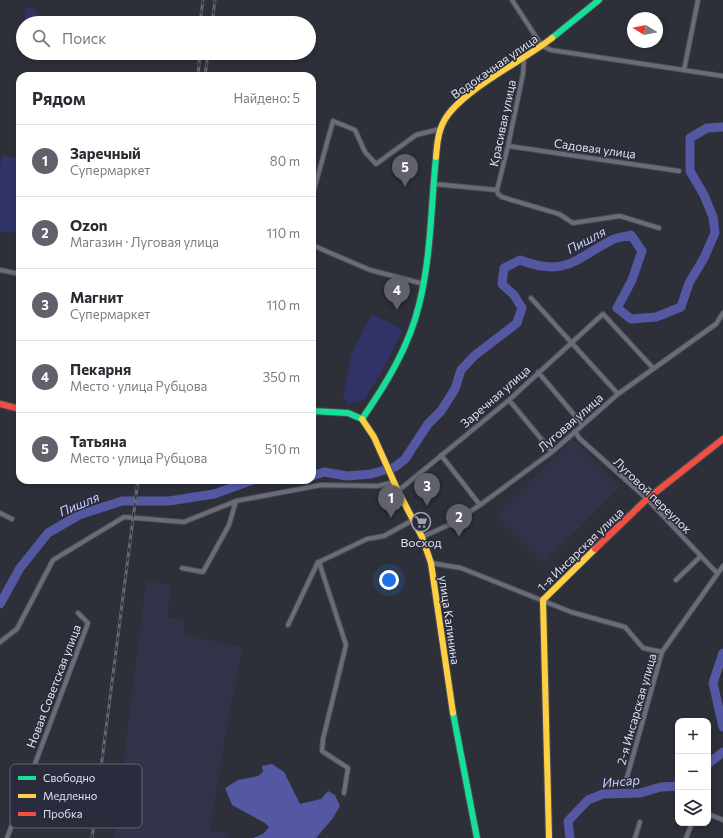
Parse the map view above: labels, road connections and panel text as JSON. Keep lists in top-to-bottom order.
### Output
{
  "streets": {
    "street": [
      "Водокачная улица",
      "Красивая улица",
      "Садовая улица",
      "Заречная улица",
      "Луговая улица",
      "Луговой переулок",
      "1-я Инсарская улица",
      "улица Калинина",
      "Новая Советская улица",
      "2-я Инсарская улица"
    ]
  },
  "crossings": [
    ["Водокачная улица", "Красивая улица"],
    ["Красивая улица", "Садовая улица"],
    ["Заречная улица", "Луговая улица"],
    ["Заречная улица", "улица Калинина"],
    ["Луговая улица", "Луговой переулок"],
    ["Луговая улица", "улица Калинина"],
    ["Луговой переулок", "1-я Инсарская улица"],
    ["Луговой переулок", "2-я Инсарская улица"]
  ],
  "water": ["Пишля", "Инсар"],
  "places": {
    "supermarket": ["Восход"]
  },
  "legend": ["Свободно", "Медленно", "Пробка"],
  "north": "left",
  "page": {
    "search": "Поиск",
    "heading": ["Рядом", "Найдено: 5"],
    "list": [
      {
        "mark": "1",
        "name": "Заречный",
        "note": "Супермаркет",
        "value": "80 m"
      },
      {
        "mark": "2",
        "name": "Ozon",
        "note": "Магазин · Луговая улица",
        "value": "110 m"
      },
      {
        "mark": "3",
        "name": "Магнит",
        "note": "Супермаркет",
        "value": "110 m"
      },
      {
        "mark": "4",
        "name": "Пекарня",
        "note": "Место · улица Рубцова",
        "value": "350 m"
      },
      {
        "mark": "5",
        "name": "Татьяна",
        "note": "Место · улица Рубцова",
        "value": "510 m"
      }
    ],
    "pins": [
      "5",
      "4",
      "3",
      "1",
      "2"
    ],
    "map_buttons": ["+", "−"]
  }
}
